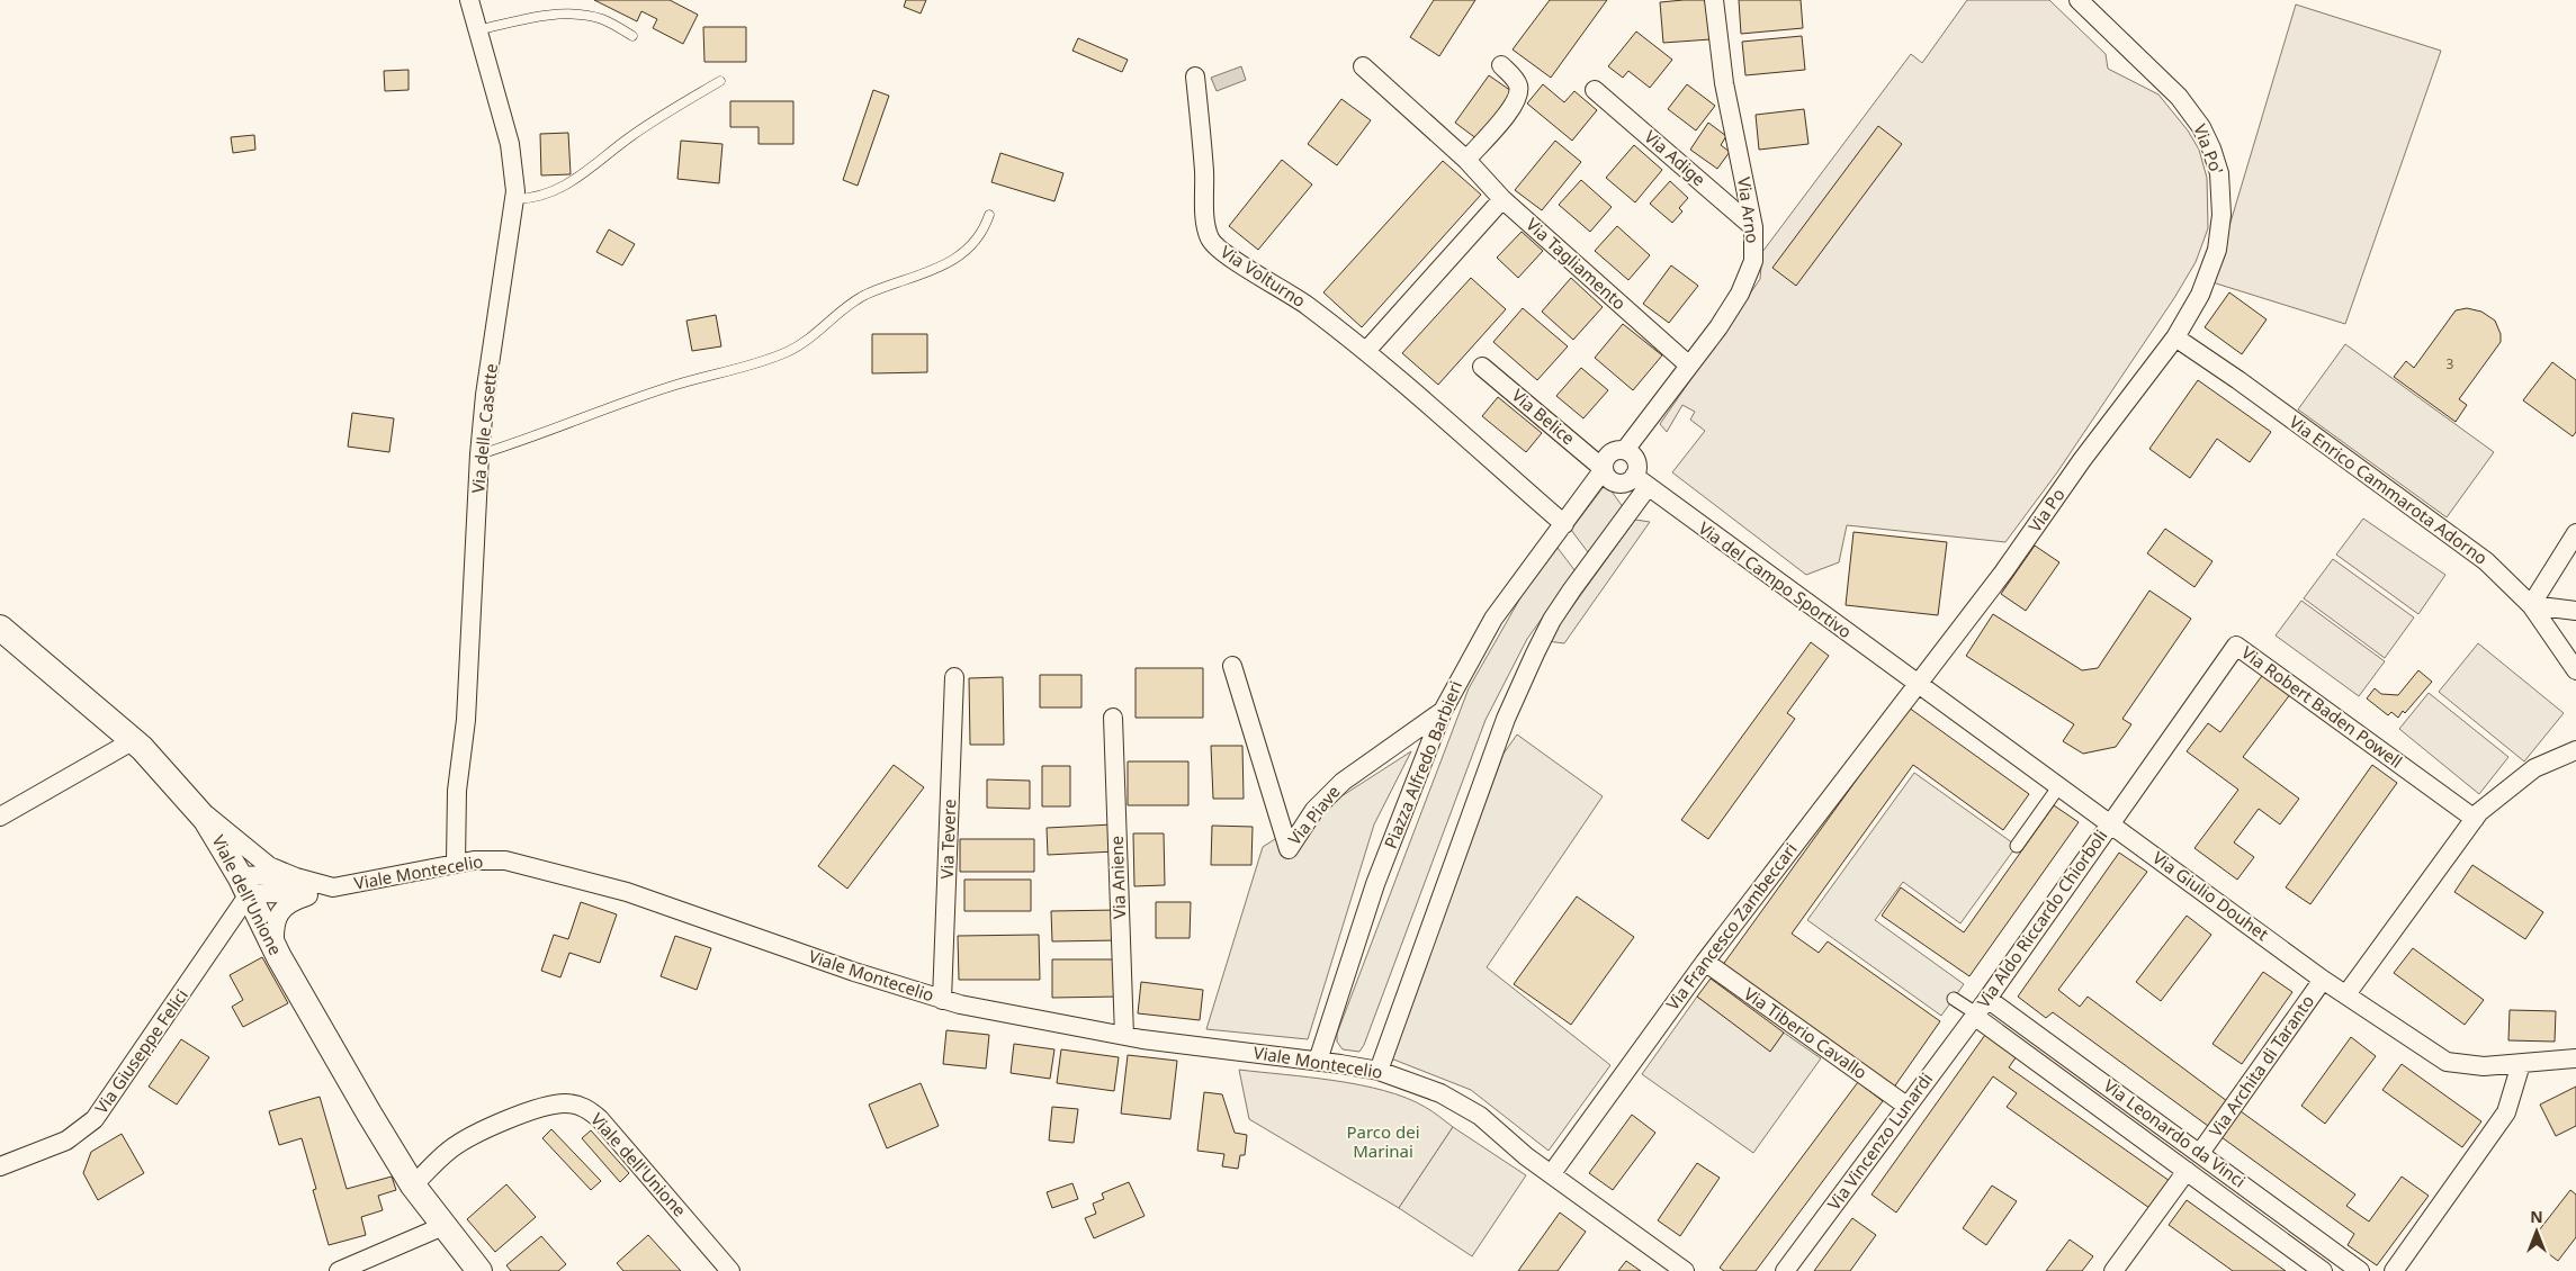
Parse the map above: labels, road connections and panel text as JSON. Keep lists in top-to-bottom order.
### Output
{
  "streets": {
    "main road": ["Viale dell'Unione"],
    "street": [
      "Via Po'",
      "Via Adige",
      "Via Arno",
      "Via Tagliamento",
      "Via Volturno",
      "Via Belice",
      "Via delle Casette",
      "Via Enrico Cammarota Adorno",
      "Via Po",
      "Via del Campo Sportivo",
      "Via Robert Baden Powell",
      "Piazza Alfredo Barbieri",
      "Via Piave",
      "Via Tevere",
      "Viale Montecelio",
      "Via Aniene",
      "Via Giulio Douhet",
      "Via Aldo Riccardo Chiorboli",
      "Via Francesco Zambeccari",
      "Via Tiberio Cavallo",
      "Via Giuseppe Felici",
      "Via Archita di Taranto",
      "Via Leonardo da Vinci",
      "Via Vincenzo Lunardi"
    ]
  },
  "crossings": [
    ["Via Po'", "Via Enrico Cammarota Adorno"],
    ["Via Po'", "Via Po"],
    ["Via Adige", "Via Arno"],
    ["Via Arno", "Via Tagliamento"],
    ["Via Arno", "Via Belice"],
    ["Via Arno", "Via del Campo Sportivo"],
    ["Via Arno", "Piazza Alfredo Barbieri"],
    ["Via Volturno", "Piazza Alfredo Barbieri"],
    ["Via Belice", "Via del Campo Sportivo"],
    ["Via Belice", "Piazza Alfredo Barbieri"],
    ["Via delle Casette", "Viale Montecelio"],
    ["Via Enrico Cammarota Adorno", "Via Po"],
    ["Via Po", "Via del Campo Sportivo"],
    ["Via Po", "Via Giulio Douhet"],
    ["Via Po", "Via Francesco Zambeccari"],
    ["Via del Campo Sportivo", "Piazza Alfredo Barbieri"],
    ["Via del Campo Sportivo", "Via Giulio Douhet"],
    ["Via del Campo Sportivo", "Via Francesco Zambeccari"],
    ["Via Robert Baden Powell", "Via Giulio Douhet"],
    ["Via Robert Baden Powell", "Via Aldo Riccardo Chiorboli"],
    ["Piazza Alfredo Barbieri", "Via Piave"],
    ["Piazza Alfredo Barbieri", "Viale Montecelio"],
    ["Via Tevere", "Viale Montecelio"],
    ["Viale Montecelio", "Via Aniene"],
    ["Viale Montecelio", "Viale dell'Unione"],
    ["Viale Montecelio", "Via Francesco Zambeccari"],
    ["Viale dell'Unione", "Via Giuseppe Felici"],
    ["Via Giulio Douhet", "Via Aldo Riccardo Chiorboli"],
    ["Via Giulio Douhet", "Via Francesco Zambeccari"],
    ["Via Giulio Douhet", "Via Archita di Taranto"],
    ["Via Aldo Riccardo Chiorboli", "Via Leonardo da Vinci"],
    ["Via Aldo Riccardo Chiorboli", "Via Vincenzo Lunardi"],
    ["Via Francesco Zambeccari", "Via Tiberio Cavallo"],
    ["Via Tiberio Cavallo", "Via Vincenzo Lunardi"],
    ["Via Archita di Taranto", "Via Leonardo da Vinci"],
    ["Via Leonardo da Vinci", "Via Vincenzo Lunardi"]
  ],
  "parks": ["Parco dei Marinai"],
  "house_numbers": ["3"],
  "north": "top"
}
